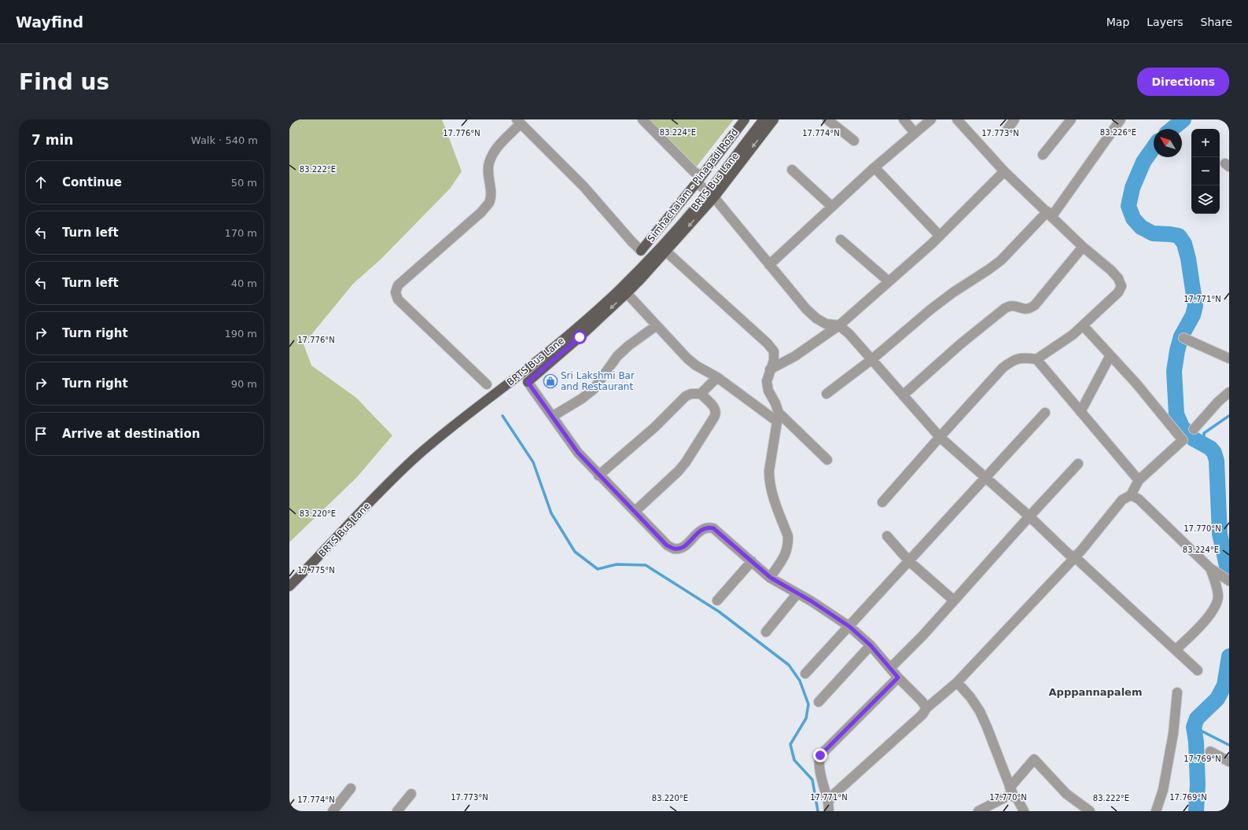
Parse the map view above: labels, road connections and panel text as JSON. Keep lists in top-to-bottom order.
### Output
{
  "streets": {
    "main road": ["BRTS Bus Lane", "Simhachalam - Pinagadi Road"]
  },
  "crossings": [
    ["BRTS Bus Lane", "Simhachalam - Pinagadi Road"]
  ],
  "districts": ["Apppannapalem"],
  "places": {
    "shop": ["Sri Lakshmi Bar and Restaurant"]
  },
  "north": "top left",
  "page": {
    "header": "Wayfind",
    "nav": ["Map", "Layers", "Share"],
    "buttons": "Directions",
    "title": "Find us",
    "heading": ["7 min", "Walk · 540 m"],
    "map_buttons": ["+", "−"],
    "list": [
      ["Continue", "50 m"],
      ["Turn left", "170 m"],
      ["Turn left", "40 m"],
      ["Turn right", "190 m"],
      ["Turn right", "90 m"],
      "Arrive at destination"
    ]
  },
  "coordinates": [
    "83.224°E",
    "83.226°E",
    "17.776°N",
    "17.774°N",
    "17.773°N",
    "83.222°E",
    "17.771°N",
    "83.220°E",
    "17.770°N",
    "17.775°N",
    "17.769°N"
  ]
}
